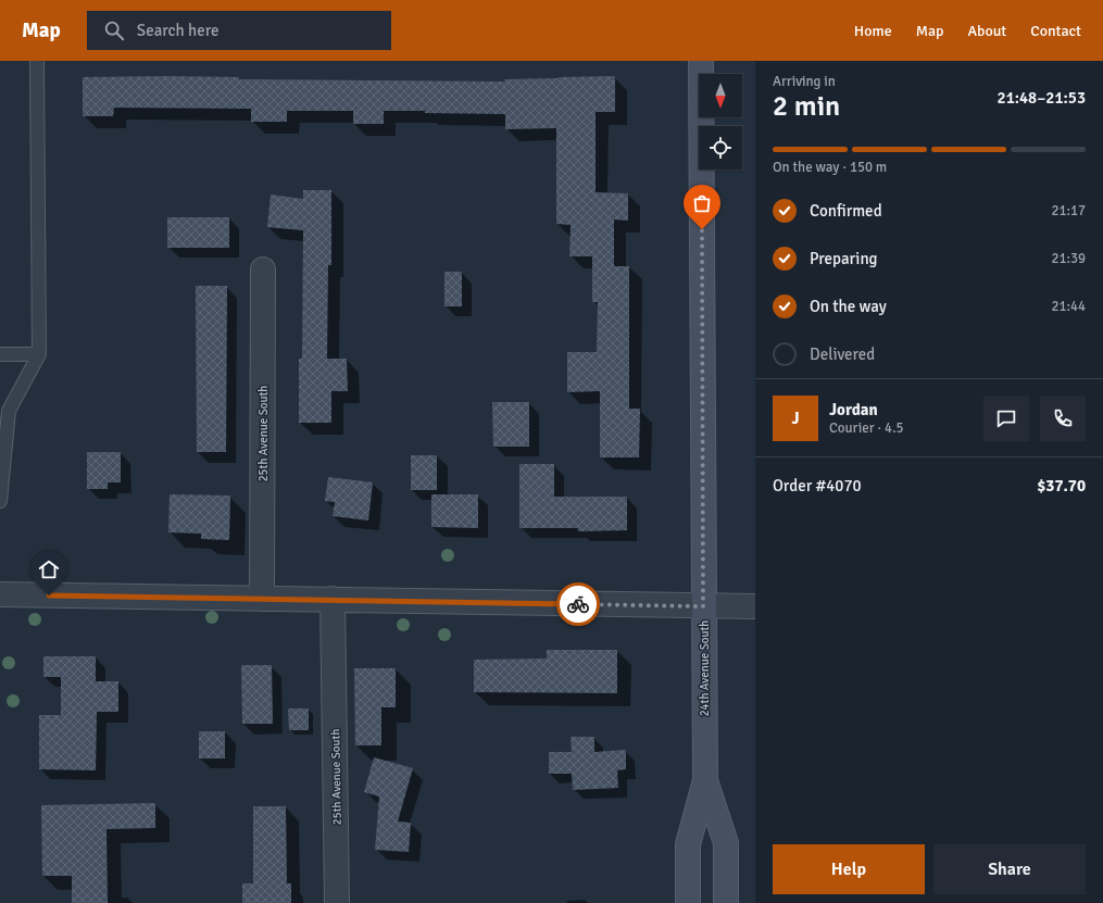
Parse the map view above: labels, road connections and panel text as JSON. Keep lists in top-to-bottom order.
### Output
{
  "streets": {
    "street": ["25th Avenue South", "24th Avenue South"]
  },
  "north": "bottom",
  "page": {
    "header": "Map",
    "search": "Search here",
    "nav": [
      "Home",
      "Map",
      "About",
      "Contact"
    ],
    "heading": ["2 min", "Arriving in", "21:48–21:53"],
    "panel": [
      "Jordan",
      "Courier · 4.5",
      "Order #4070",
      "$37.70"
    ],
    "bar": "On the way · 150 m",
    "list": [
      ["Confirmed", "21:17"],
      ["Preparing", "21:39"],
      ["On the way", "21:44"],
      "Delivered"
    ],
    "round": "J",
    "buttons": ["Help", "Share"]
  }
}
